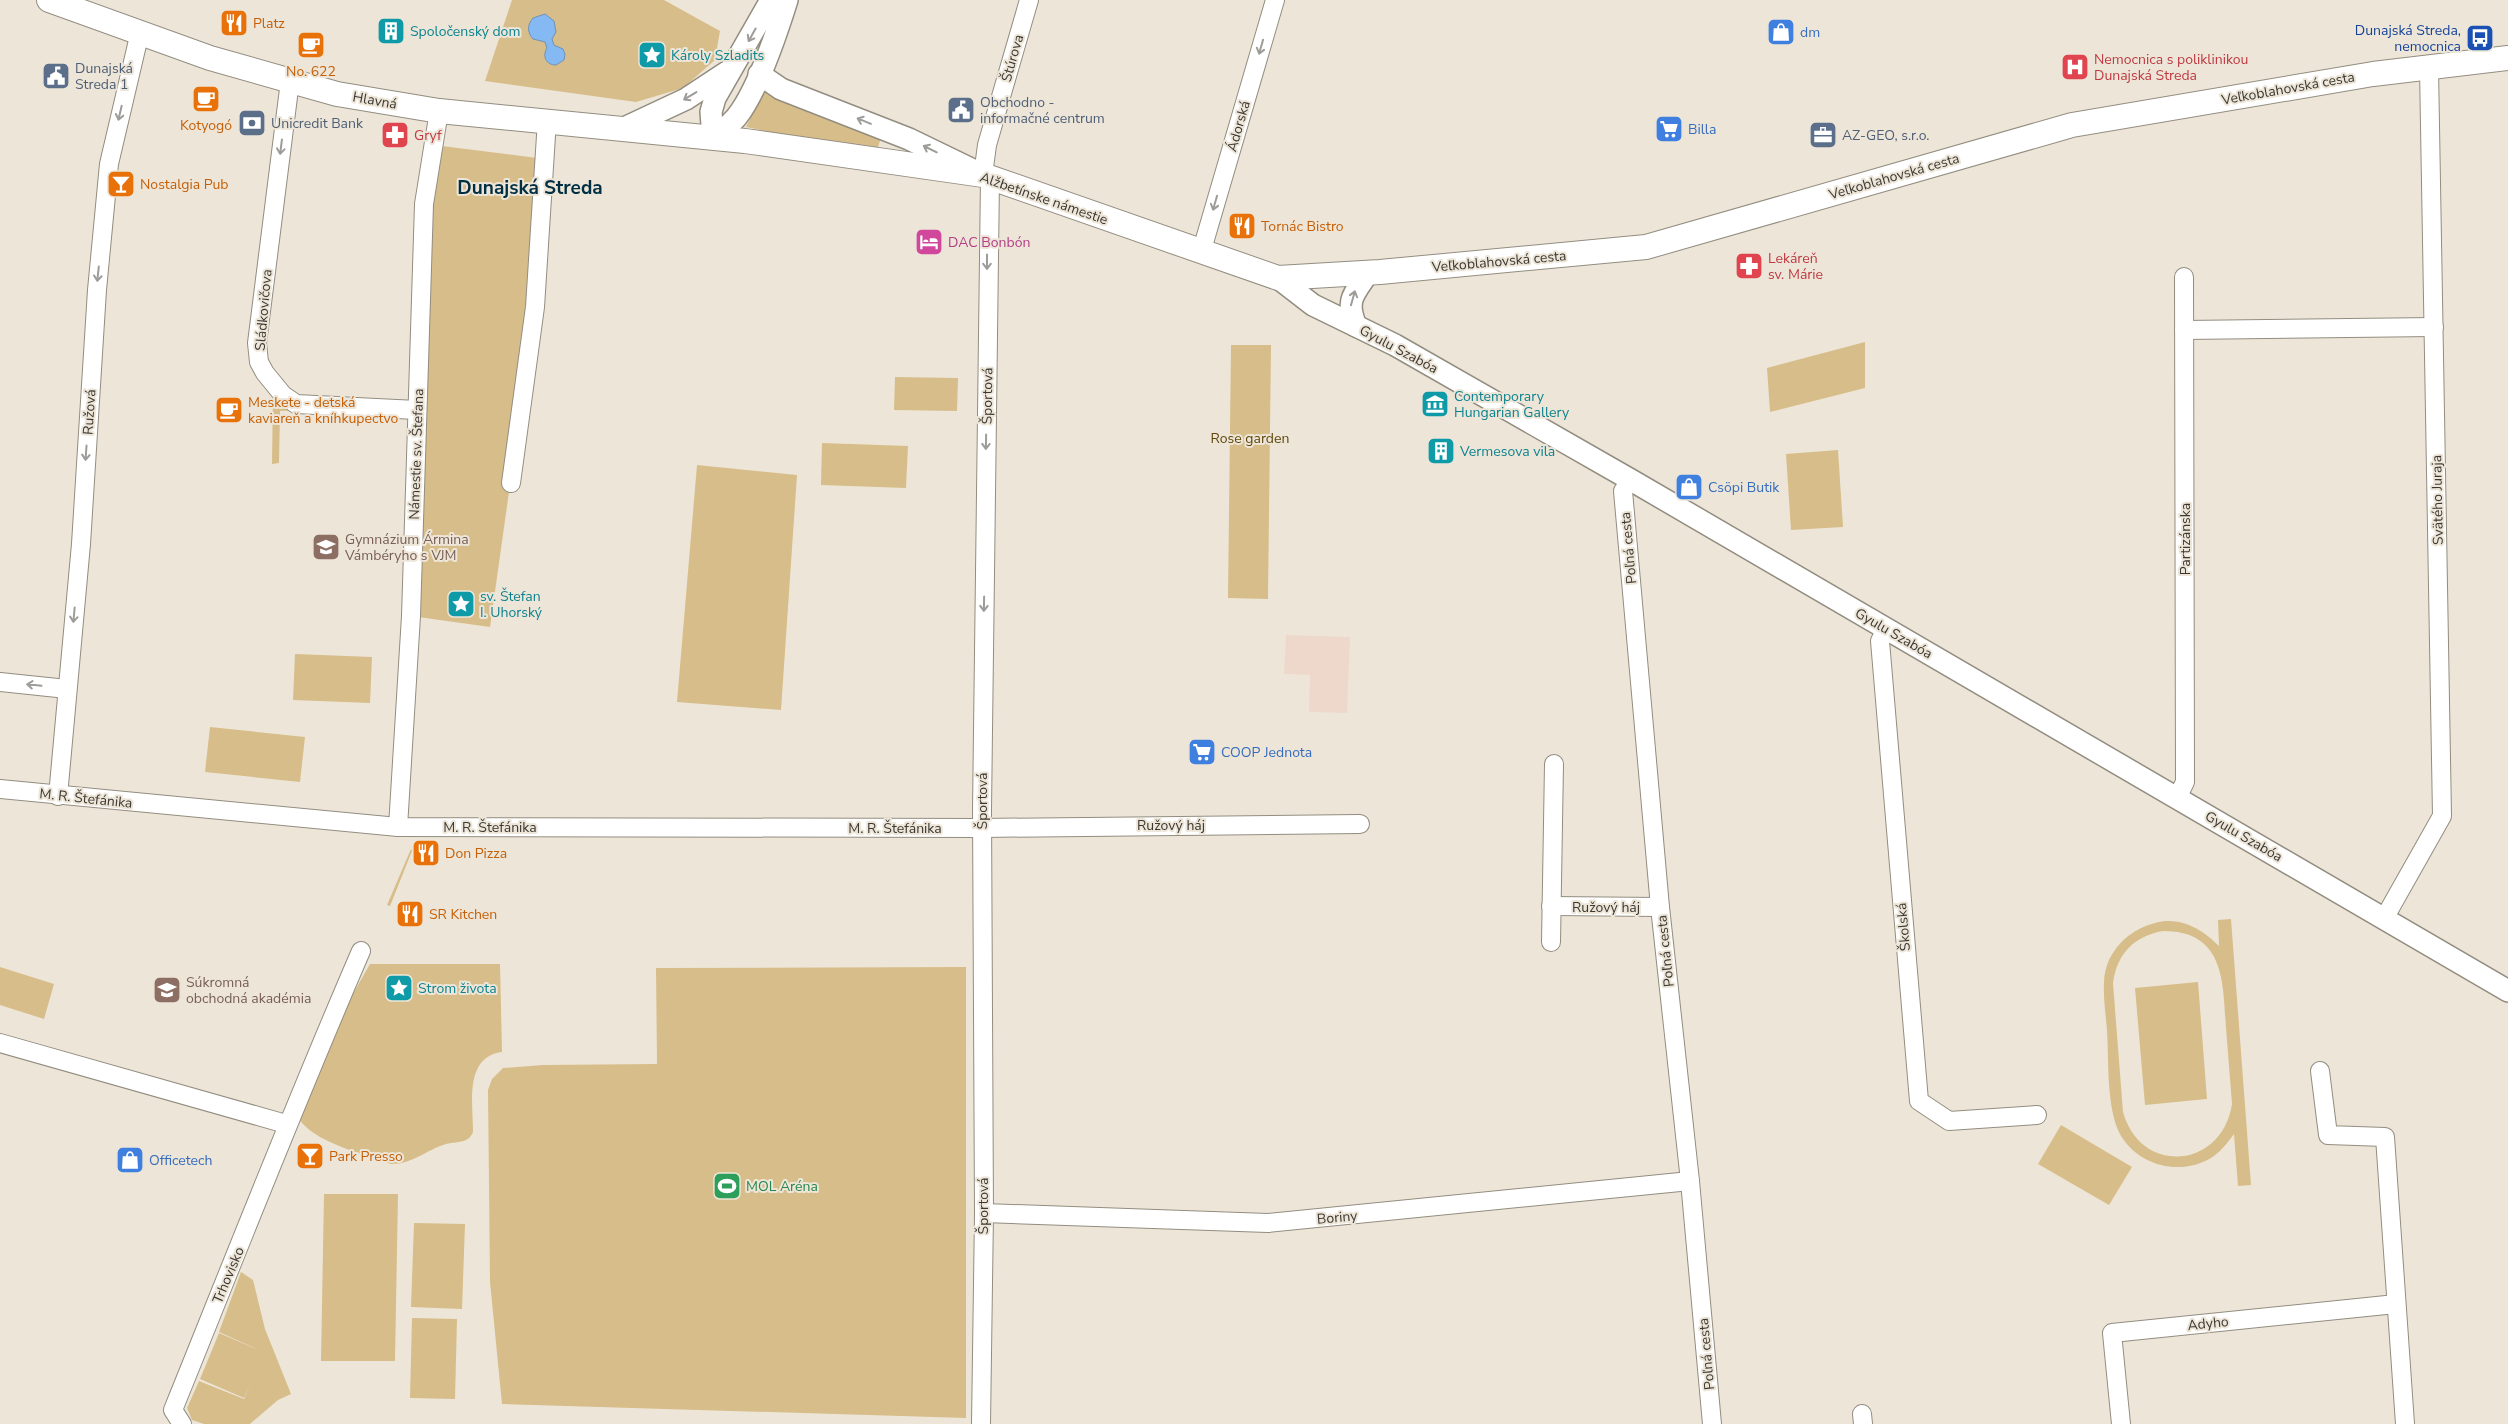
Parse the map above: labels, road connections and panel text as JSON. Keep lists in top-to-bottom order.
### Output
{
  "streets": {
    "main road": ["Veľkoblahovská cesta", "Hlavná", "Alžbetínske námestie"],
    "street": [
      "Štúrova",
      "Ádorská",
      "Sládkovičova",
      "Gyulu Szabóa",
      "Športová",
      "Ružová",
      "Námestie sv. Štefana",
      "Svätého Juraja",
      "Partizánska",
      "Poľná cesta",
      "M. R. Štefánika",
      "Ružový háj",
      "Školská",
      "Boriny",
      "Trhovisko",
      "Adyho"
    ]
  },
  "crossings": [
    ["Štúrova", "Alžbetínske námestie"],
    ["Štúrova", "Športová"],
    ["Veľkoblahovská cesta", "Alžbetínske námestie"],
    ["Veľkoblahovská cesta", "Gyulu Szabóa"],
    ["Veľkoblahovská cesta", "Svätého Juraja"],
    ["Hlavná", "Alžbetínske námestie"],
    ["Hlavná", "Sládkovičova"],
    ["Hlavná", "Ružová"],
    ["Hlavná", "Námestie sv. Štefana"],
    ["Ádorská", "Alžbetínske námestie"],
    ["Alžbetínske námestie", "Gyulu Szabóa"],
    ["Alžbetínske námestie", "Športová"],
    ["Sládkovičova", "Námestie sv. Štefana"],
    ["Gyulu Szabóa", "Svätého Juraja"],
    ["Gyulu Szabóa", "Partizánska"],
    ["Gyulu Szabóa", "Poľná cesta"],
    ["Gyulu Szabóa", "Školská"],
    ["Športová", "M. R. Štefánika"],
    ["Športová", "Ružový háj"],
    ["Športová", "Boriny"],
    ["Ružová", "M. R. Štefánika"],
    ["Námestie sv. Štefana", "M. R. Štefánika"],
    ["Poľná cesta", "Ružový háj"],
    ["Poľná cesta", "Boriny"],
    ["M. R. Štefánika", "Ružový háj"]
  ],
  "one_way": ["Ádorská", "Športová", "Ružová"],
  "districts": ["Dunajská Streda"],
  "parks": ["Rose garden"],
  "places": {
    "restaurant": [
      "Platz",
      "Tornác Bistro",
      "Don Pizza",
      "SR Kitchen"
    ],
    "building": ["Spoločenský dom", "Vermesova vila"],
    "shop": ["dm", "Csöpi Butik", "Officetech"],
    "bus stop": ["Dunajská Streda, nemocnica"],
    "cafe": ["No. 622", "Kotyogó", "Meskete - detská kaviareň a kníhkupectvo"],
    "place": ["Károly Szladits", "sv. Štefan I. Uhorský", "Strom života"],
    "hospital": ["Nemocnica s poliklinikou Dunajská Streda"],
    "public building": ["Dunajská Streda 1", "Obchodno - informačné centrum"],
    "bank": ["Unicredit Bank"],
    "supermarket": ["Billa", "COOP Jednota"],
    "pharmacy": ["Gryf", "Lekáreň sv. Márie"],
    "office": ["AZ-GEO, s.r.o."],
    "bar": ["Nostalgia Pub", "Park Presso"],
    "hotel": ["DAC Bonbón"],
    "museum": ["Contemporary Hungarian Gallery"],
    "school or university": ["Gymnázium Ármina Vámbéryho s VJM", "Súkromná obchodná akadémia"],
    "sports": ["MOL Aréna"]
  }
}
